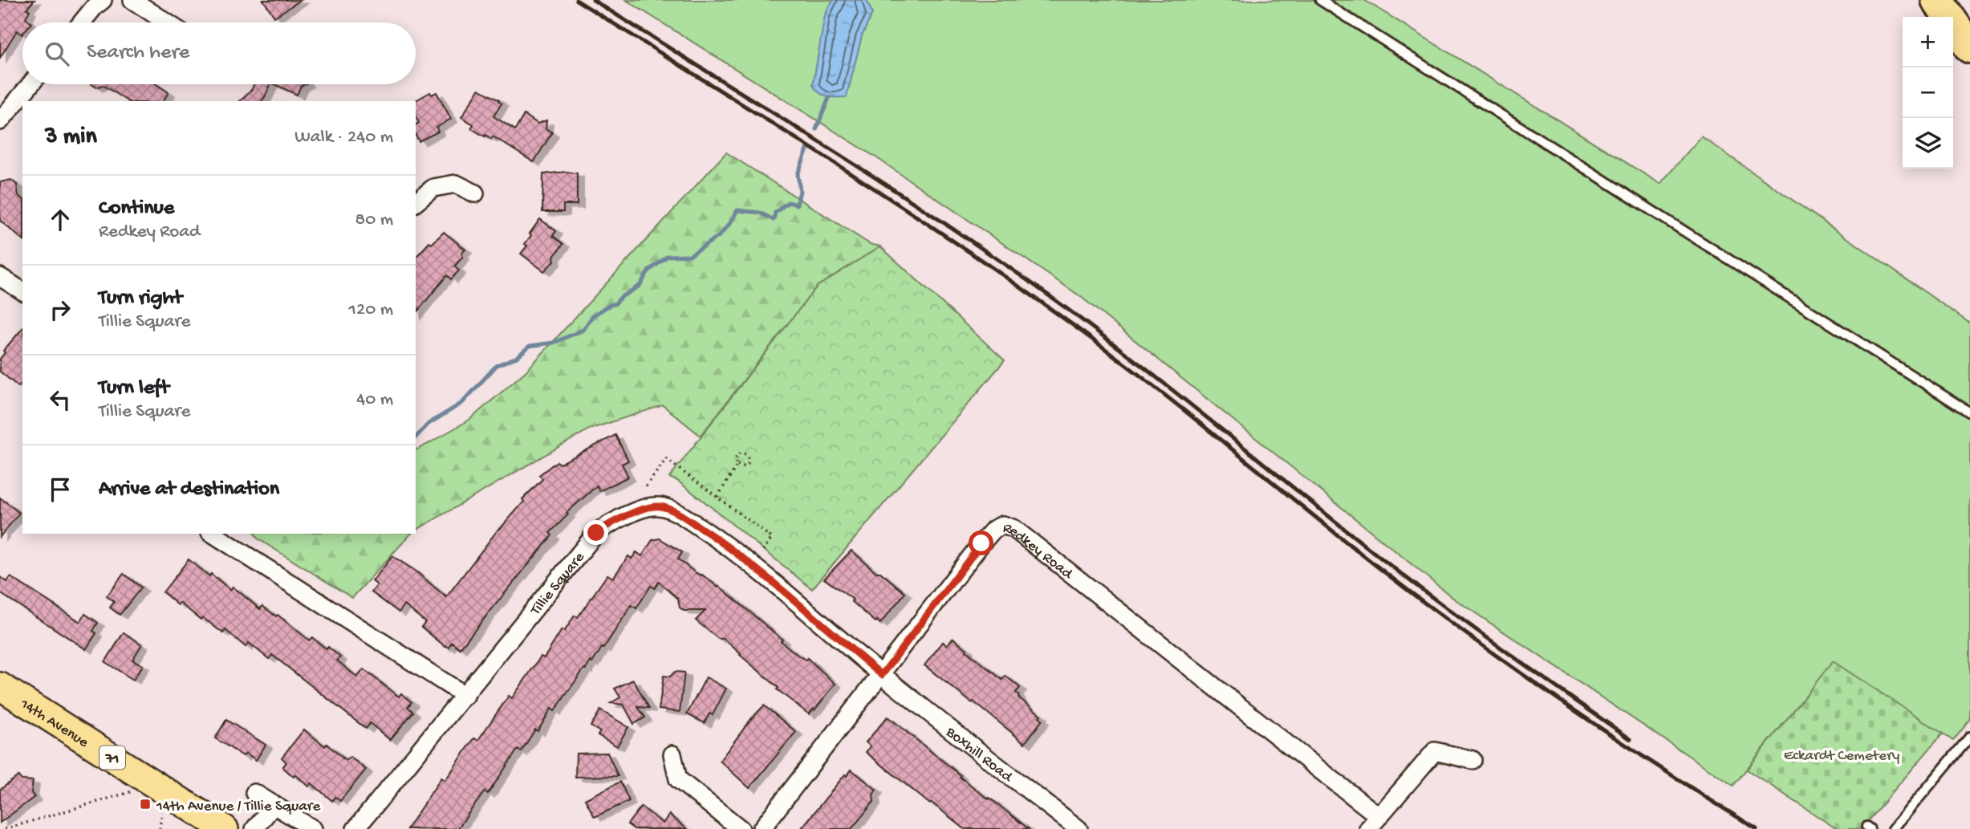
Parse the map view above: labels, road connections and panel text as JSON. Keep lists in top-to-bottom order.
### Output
{
  "streets": {
    "main road": ["14th Avenue", "71"],
    "street": ["Redkey Road", "Tillie Square", "Boxhill Road"]
  },
  "crossings": [
    ["Redkey Road", "Tillie Square"],
    ["Redkey Road", "Boxhill Road"],
    ["Tillie Square", "Boxhill Road"]
  ],
  "parks": ["Eckardt Cemetery"],
  "places": {
    "transit": ["14th Avenue / Tillie Square"]
  },
  "page": {
    "map_buttons": ["+", "−"],
    "search": "Search here",
    "heading": ["3 min", "Walk · 240 m"],
    "list": [
      ["Continue", "Redkey Road", "80 m"],
      ["Turn right", "Tillie Square", "120 m"],
      ["Turn left", "Tillie Square", "40 m"],
      "Arrive at destination"
    ]
  }
}
